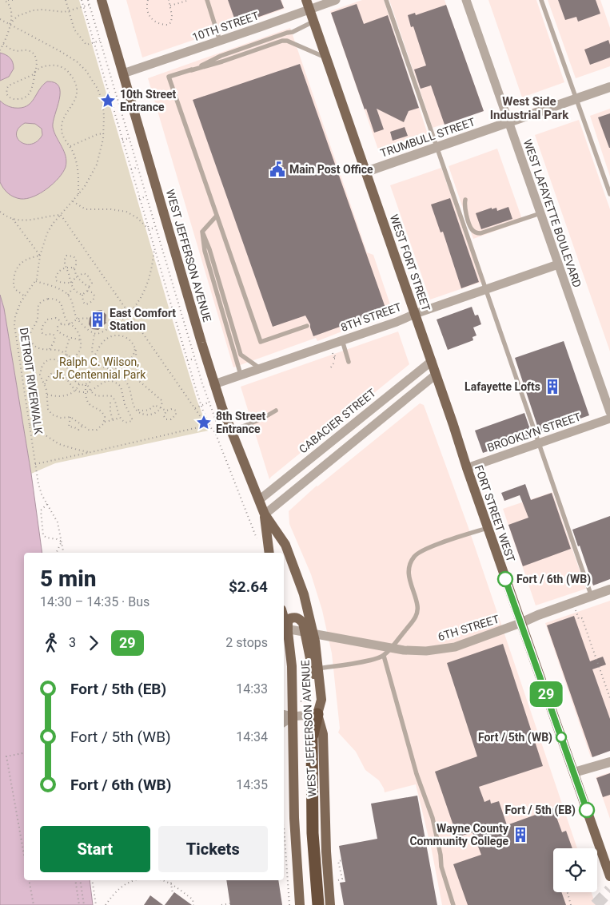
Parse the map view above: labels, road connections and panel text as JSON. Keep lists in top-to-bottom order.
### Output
{
  "streets": {
    "main road": ["WEST JEFFERSON AVENUE", "WEST FORT STREET", "FORT STREET WEST"],
    "street": [
      "10TH STREET",
      "TRUMBULL STREET",
      "WEST LAFAYETTE BOULEVARD",
      "8TH STREET",
      "CABACIER STREET",
      "BROOKLYN STREET",
      "6TH STREET"
    ],
    "path": ["DETROIT RIVERWALK"]
  },
  "crossings": [
    ["10TH STREET", "WEST JEFFERSON AVENUE"],
    ["TRUMBULL STREET", "WEST LAFAYETTE BOULEVARD"],
    ["TRUMBULL STREET", "WEST FORT STREET"],
    ["WEST LAFAYETTE BOULEVARD", "8TH STREET"],
    ["WEST JEFFERSON AVENUE", "8TH STREET"],
    ["WEST JEFFERSON AVENUE", "CABACIER STREET"],
    ["WEST JEFFERSON AVENUE", "6TH STREET"],
    ["WEST FORT STREET", "8TH STREET"],
    ["WEST FORT STREET", "CABACIER STREET"],
    ["WEST FORT STREET", "FORT STREET WEST"],
    ["CABACIER STREET", "FORT STREET WEST"],
    ["BROOKLYN STREET", "FORT STREET WEST"],
    ["FORT STREET WEST", "6TH STREET"]
  ],
  "districts": ["West Side Industrial Park"],
  "parks": ["Ralph C. Wilson, Jr. Centennial Park"],
  "places": {
    "place": ["10th Street Entrance", "8th Street Entrance"],
    "public building": ["Main Post Office"],
    "building": ["East Comfort Station", "Lafayette Lofts", "Wayne County Community College"],
    "other": ["Fort / 6th (WB)", "Fort / 5th (WB)", "Fort / 5th (EB)"]
  },
  "lines": ["bus line 29"],
  "page": {
    "on_map": "29",
    "heading": ["5 min", "14:30 – 14:35 · Bus", "$2.64"],
    "legs": ["3", "29", "2 stops"],
    "list": [
      {
        "name": "Fort / 5th (EB)",
        "value": "14:33"
      },
      {
        "name": "Fort / 5th (WB)",
        "value": "14:34"
      },
      {
        "name": "Fort / 6th (WB)",
        "value": "14:35"
      }
    ],
    "buttons": ["Start", "Tickets"]
  }
}
